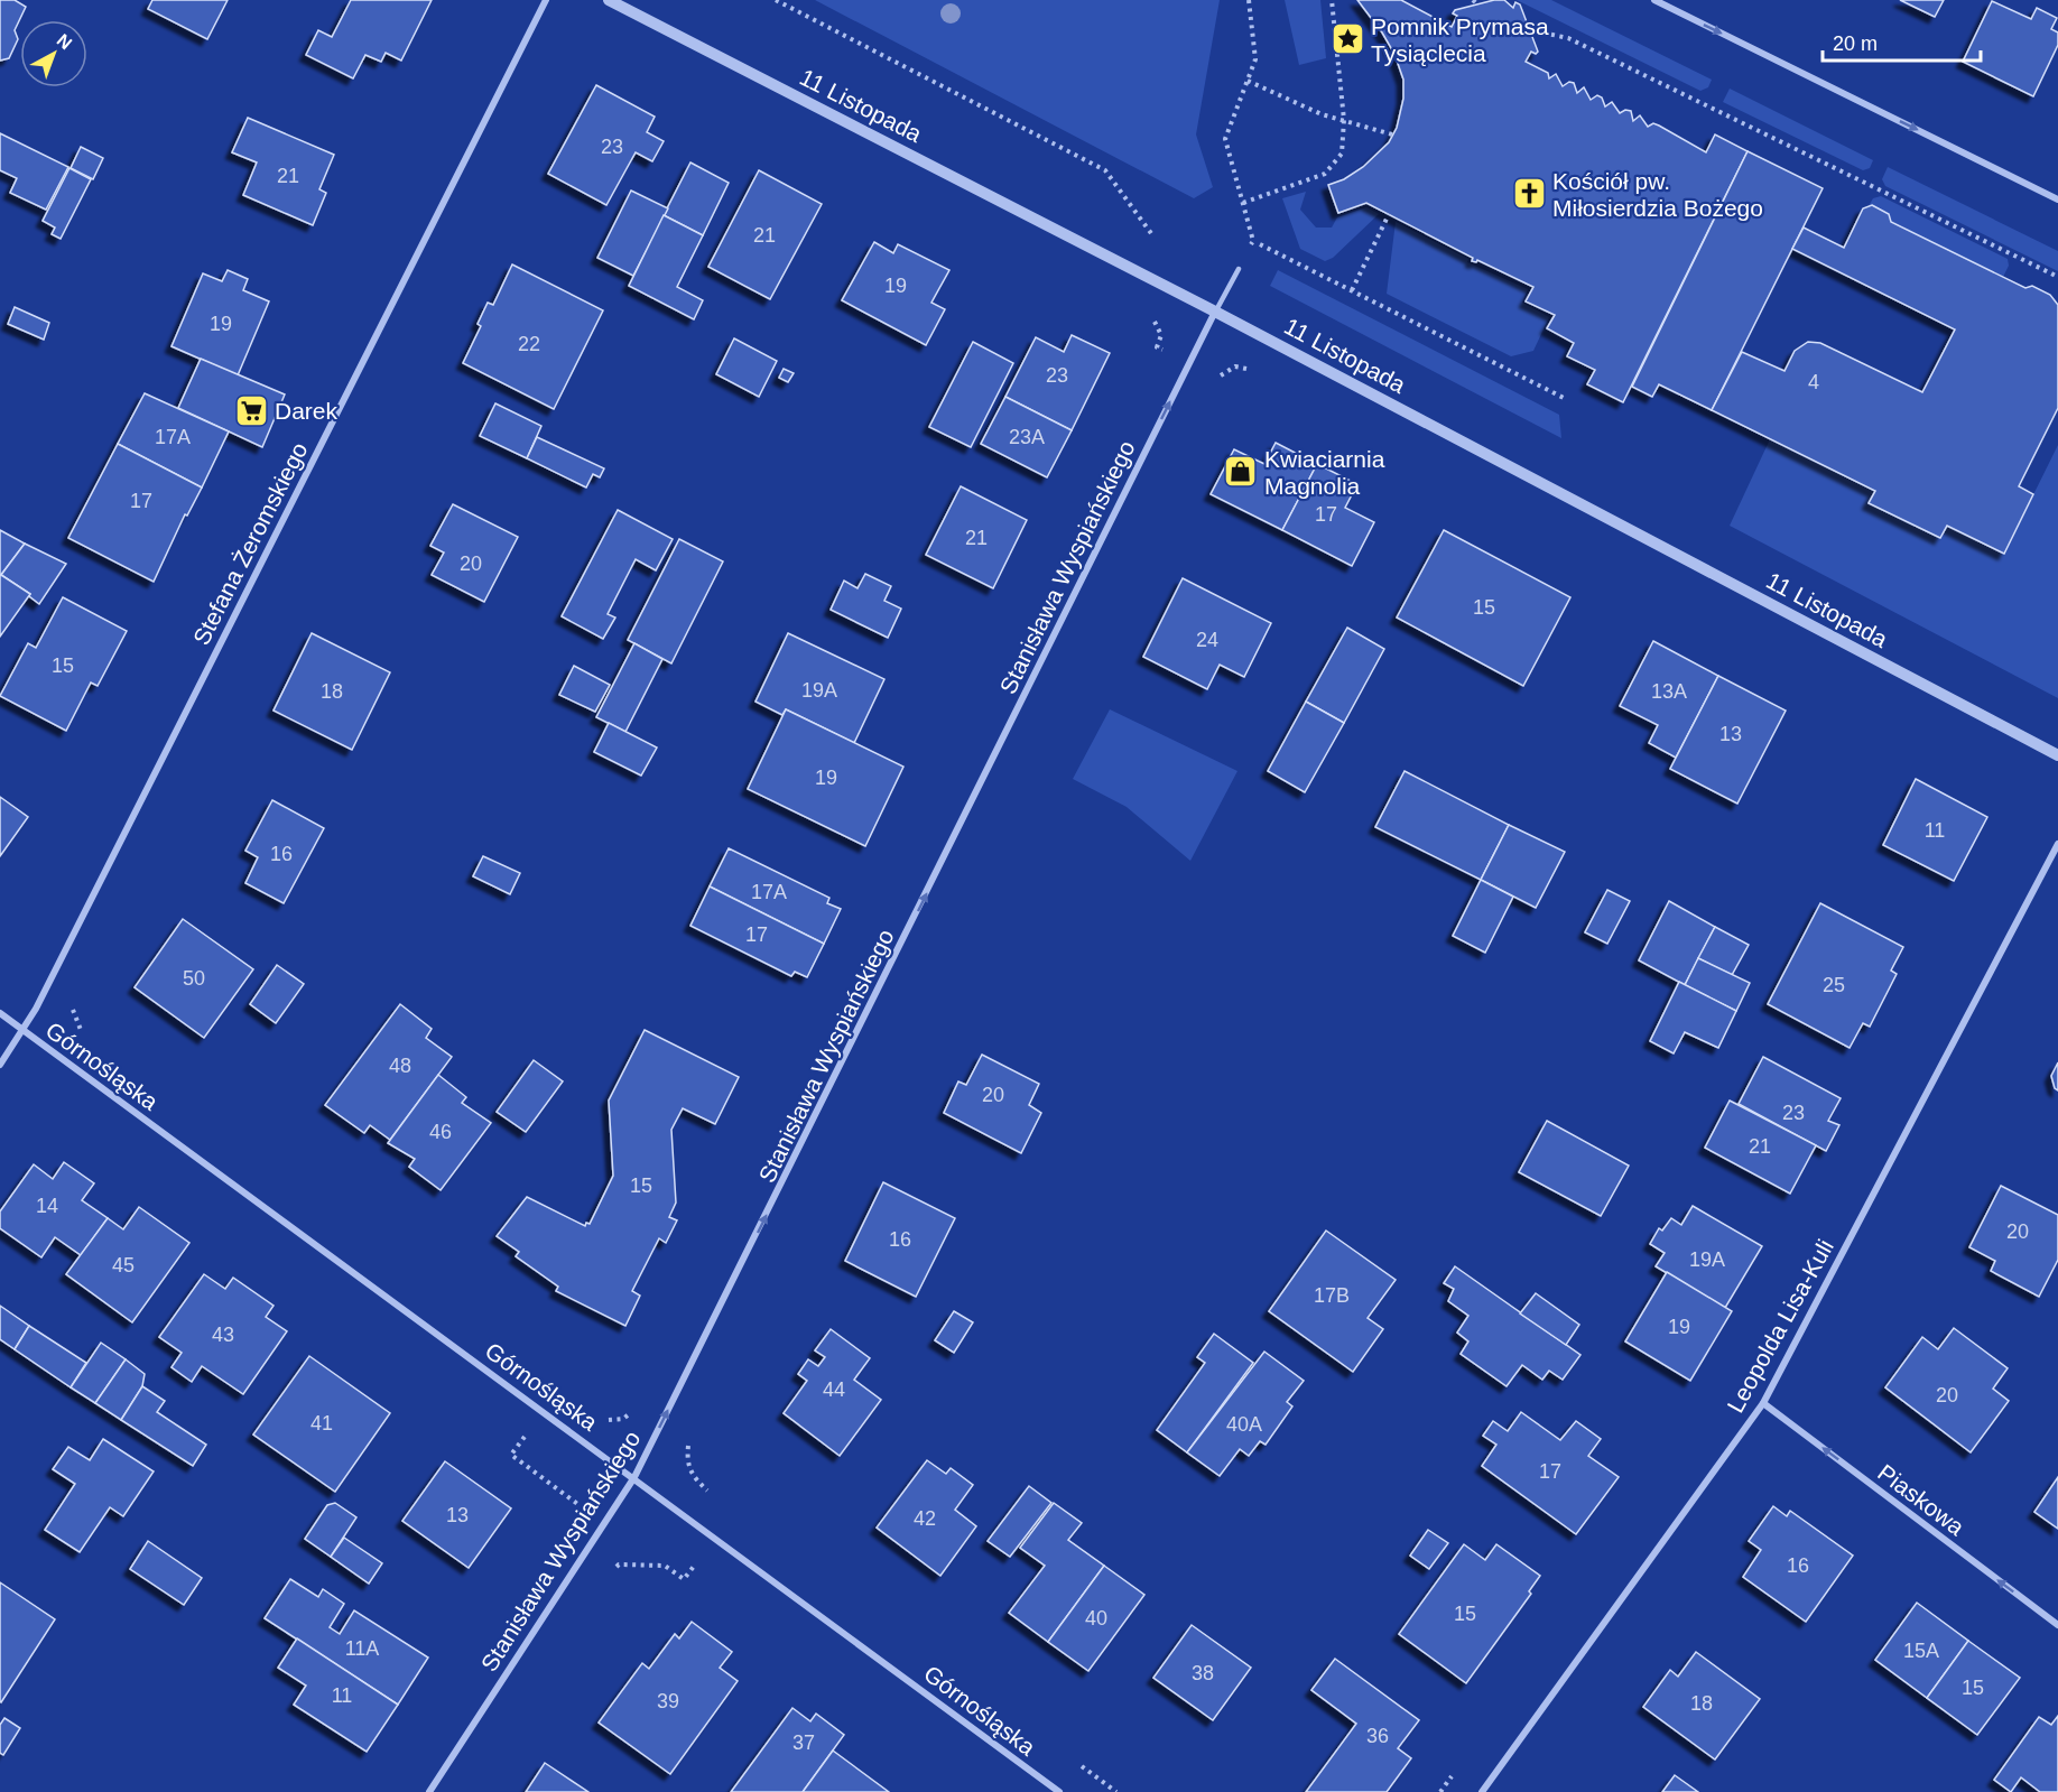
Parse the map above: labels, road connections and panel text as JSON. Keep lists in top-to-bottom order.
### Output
{
  "streets": {
    "street": [
      "11 Listopada",
      "Stefana Żeromskiego",
      "Stanisława Wyspiańskiego",
      "Górnośląska",
      "Leopolda Lisa-Kuli",
      "Piaskowa"
    ]
  },
  "crossings": [
    ["11 Listopada", "Stanisława Wyspiańskiego"],
    ["Stefana Żeromskiego", "Górnośląska"],
    ["Stanisława Wyspiańskiego", "Górnośląska"],
    ["Leopolda Lisa-Kuli", "Piaskowa"]
  ],
  "one_way": ["Stanisława Wyspiańskiego", "Piaskowa"],
  "places": {
    "place": ["Pomnik Prymasa Tysiąclecia"],
    "church": ["Kościół pw. Miłosierdzia Bożego"],
    "supermarket": ["Darek"],
    "shop": ["Kwiaciarnia Magnolia"]
  },
  "house_numbers": [
    "23",
    "21",
    "21",
    "19",
    "19",
    "22",
    "23",
    "4",
    "17A",
    "23A",
    "17",
    "17",
    "21",
    "20",
    "15",
    "24",
    "15",
    "19A",
    "18",
    "13A",
    "13",
    "19",
    "11",
    "16",
    "17A",
    "17",
    "50",
    "25",
    "48",
    "20",
    "23",
    "46",
    "21",
    "15",
    "14",
    "20",
    "16",
    "19A",
    "45",
    "17B",
    "19",
    "43",
    "44",
    "20",
    "41",
    "40A",
    "17",
    "13",
    "42",
    "16",
    "15",
    "40",
    "11A",
    "15A",
    "38",
    "15",
    "11",
    "39",
    "18",
    "36",
    "37"
  ],
  "scale_bar": "20 m",
  "north": "top right"
}
